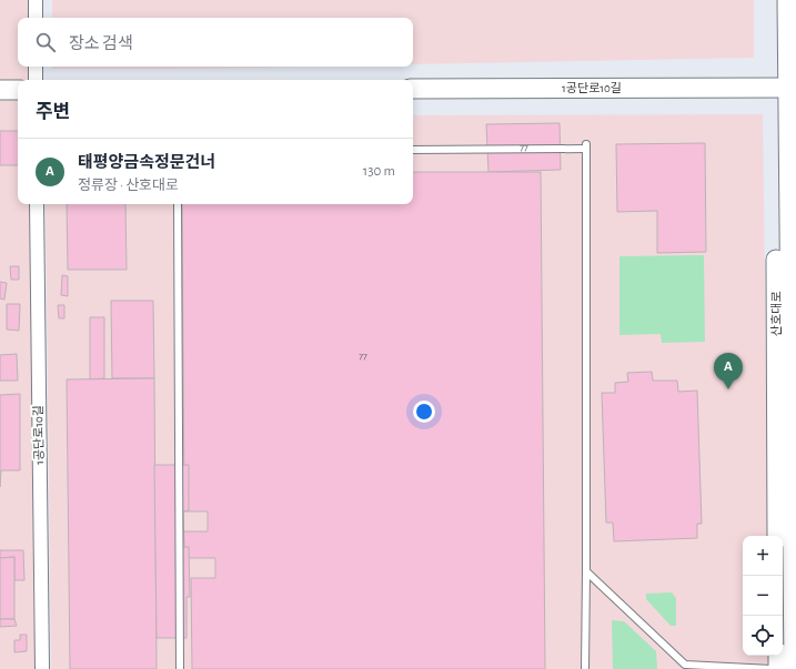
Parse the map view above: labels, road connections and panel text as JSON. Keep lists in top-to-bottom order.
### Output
{
  "streets": {
    "main road": ["1공단로10길", "산호대로"]
  },
  "crossings": [
    ["1공단로10길", "산호대로"]
  ],
  "house_numbers": ["77", "77"],
  "page": {
    "search": "장소 검색",
    "heading": "주변",
    "list": [
      {
        "mark": "A",
        "name": "태평양금속정문건너",
        "note": "정류장 · 산호대로",
        "value": "130 m"
      }
    ],
    "pins": "A",
    "map_buttons": ["+", "−"]
  }
}
